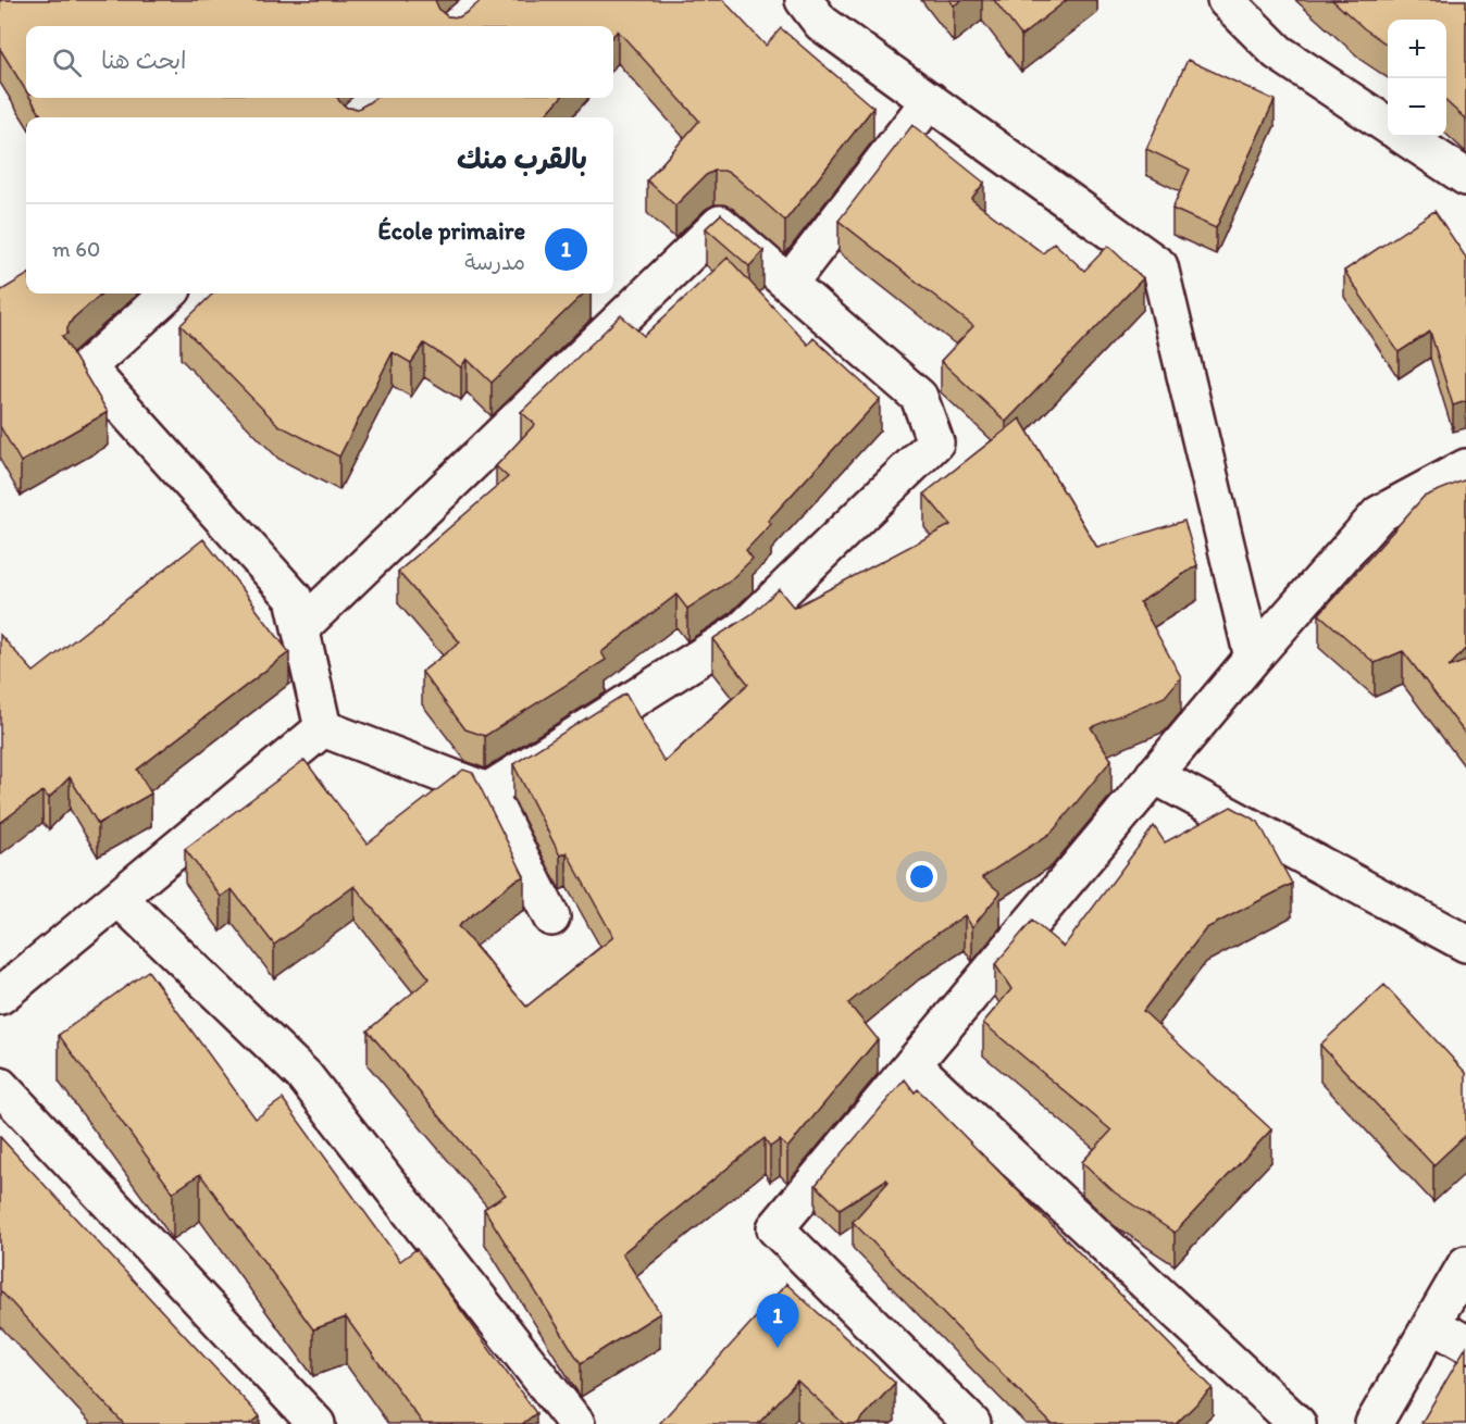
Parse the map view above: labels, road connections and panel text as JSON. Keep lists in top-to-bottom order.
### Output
{
  "page": {
    "map_buttons": ["+", "−"],
    "search": "ابحث هنا",
    "heading": "بالقرب منك",
    "list": [
      {
        "mark": "1",
        "name": "École primaire",
        "note": "مدرسة",
        "value": "60 m"
      }
    ],
    "pins": "1"
  }
}
